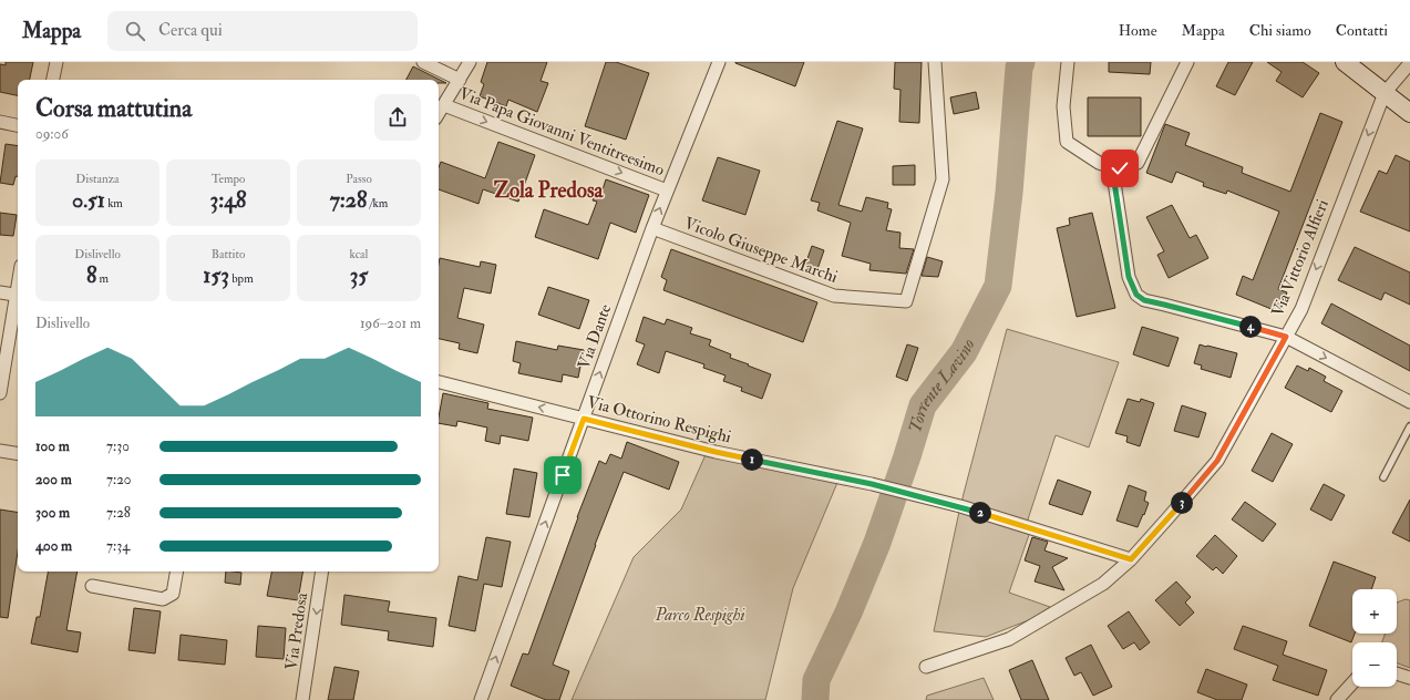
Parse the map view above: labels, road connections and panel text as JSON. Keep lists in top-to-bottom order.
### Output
{
  "streets": {
    "street": [
      "Via Papa Giovanni Ventitreesimo",
      "Vicolo Giuseppe Marchi",
      "Via Vittorio Alfieri",
      "Via Dante",
      "Via Ottorino Respighi",
      "Via Predosa"
    ]
  },
  "crossings": [
    ["Via Papa Giovanni Ventitreesimo", "Via Dante"],
    ["Vicolo Giuseppe Marchi", "Via Dante"],
    ["Via Vittorio Alfieri", "Via Ottorino Respighi"],
    ["Via Dante", "Via Ottorino Respighi"]
  ],
  "one_way": ["Via Papa Giovanni Ventitreesimo", "Via Dante", "Via Predosa"],
  "districts": ["Zola Predosa"],
  "water": ["Torrente Lavino"],
  "parks": ["Parco Respighi"],
  "page": {
    "header": "Mappa",
    "search": "Cerca qui",
    "nav": [
      "Home",
      "Mappa",
      "Chi siamo",
      "Contatti"
    ],
    "heading": ["Corsa mattutina", "09:06"],
    "stats": [
      ["Distanza", "0.51 km"],
      ["Tempo", "3:48"],
      ["Passo", "7:28 /km"],
      ["Dislivello", "8 m"],
      ["Battito", "153 bpm"],
      ["kcal", "35"]
    ],
    "chart": ["Dislivello", "196–201 m"],
    "pins": [
      "4",
      "1",
      "3",
      "2"
    ],
    "list": [
      {
        "name": "100 m",
        "note": "7:30"
      },
      {
        "name": "200 m",
        "note": "7:20"
      },
      {
        "name": "300 m",
        "note": "7:28"
      },
      {
        "name": "400 m",
        "note": "7:34"
      }
    ],
    "map_buttons": ["+", "−"]
  }
}
